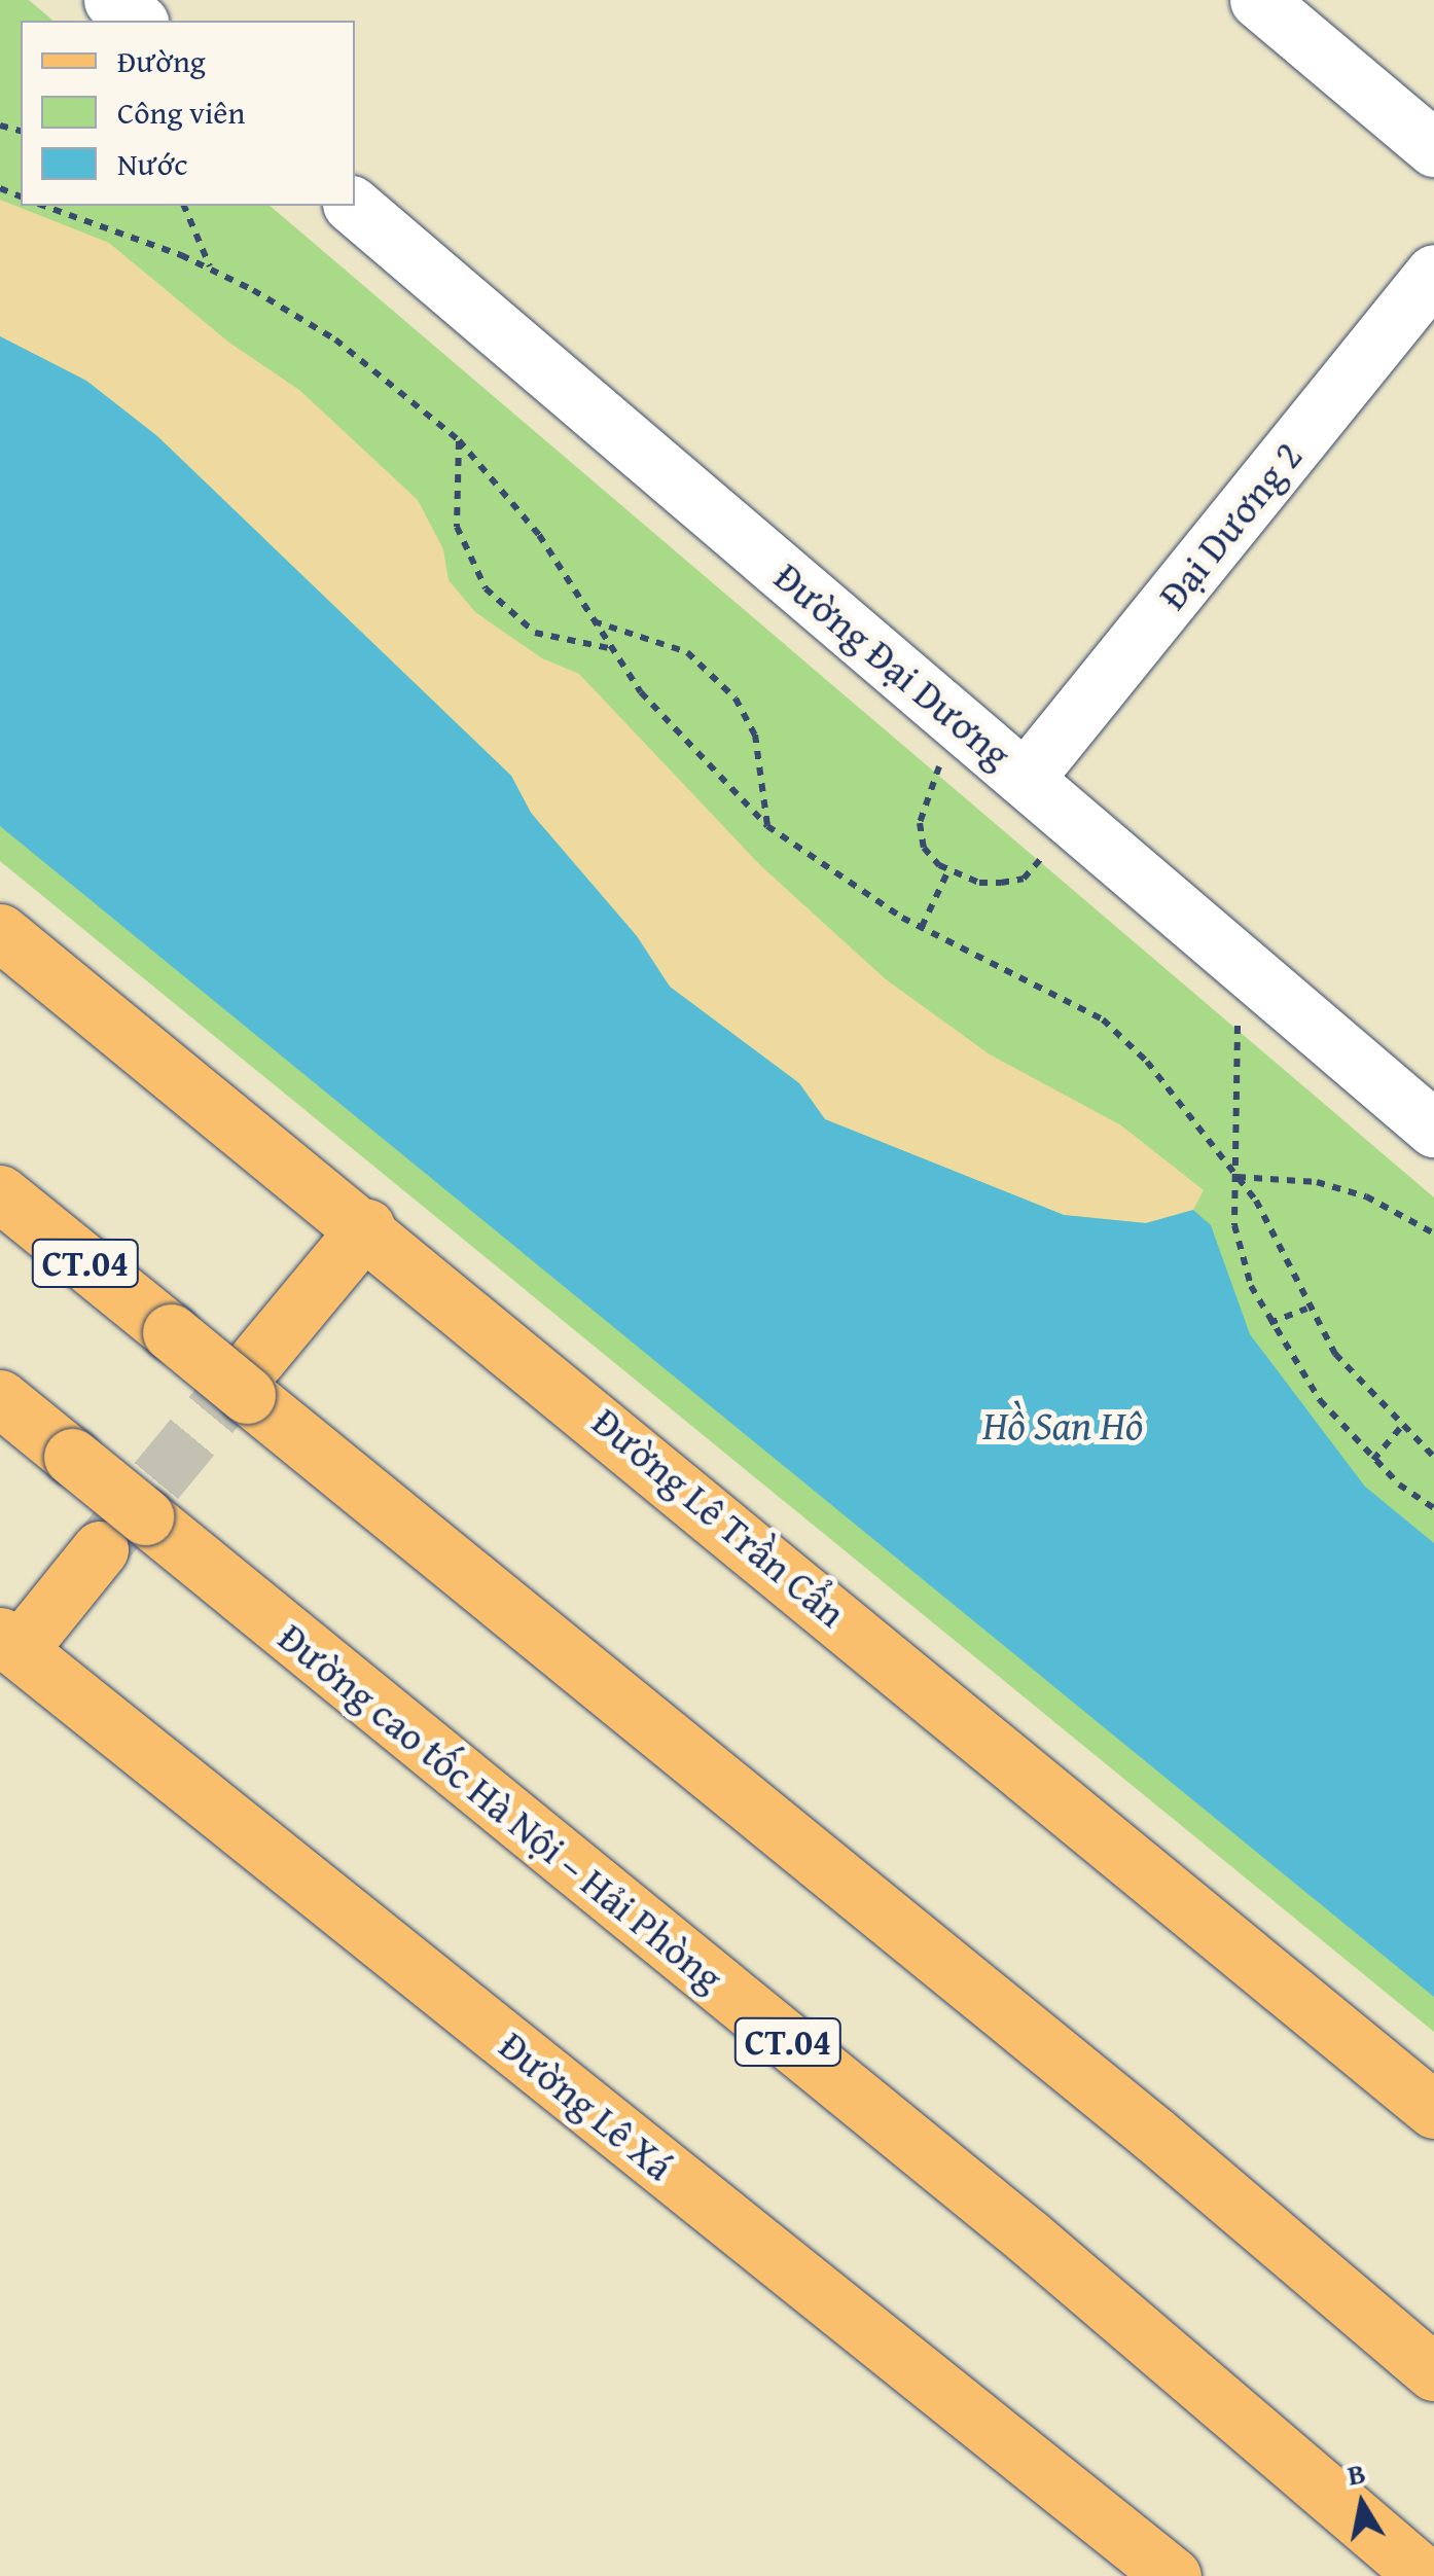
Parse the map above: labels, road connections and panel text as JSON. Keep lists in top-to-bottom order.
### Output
{
  "streets": {
    "main road": [
      "CT.04",
      "Đường Lê Trần Cẩn",
      "Đường cao tốc Hà Nội – Hải Phòng",
      "Đường Lê Xá"
    ],
    "street": ["Đại Dương 2", "Đường Đại Dương"]
  },
  "crossings": [
    ["Đại Dương 2", "Đường Đại Dương"]
  ],
  "water": ["Hồ San Hô"],
  "legend": ["Đường", "Công viên", "Nước"],
  "north": "top"
}
